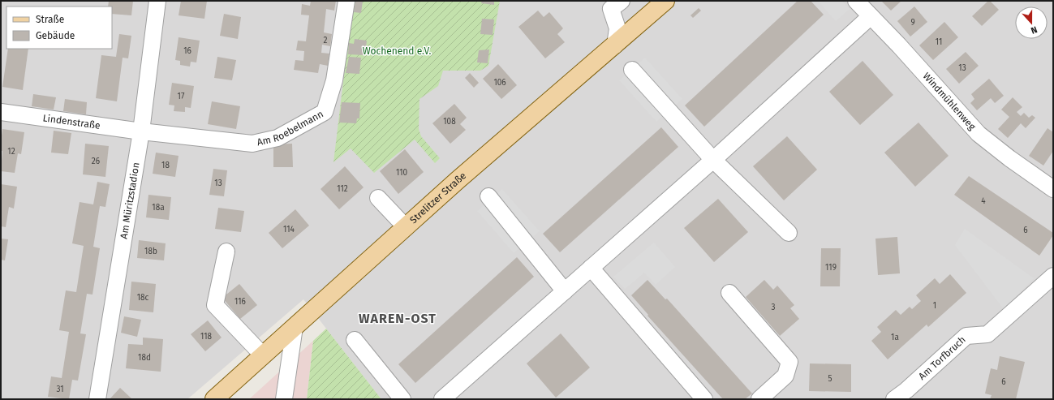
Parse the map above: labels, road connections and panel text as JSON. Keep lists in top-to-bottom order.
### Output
{
  "streets": {
    "main road": ["Strelitzer Straße"],
    "street": [
      "Windmühlenweg",
      "Lindenstraße",
      "Am Roebelmann",
      "Am Müritzstadion",
      "Am Torfbruch"
    ]
  },
  "crossings": [
    ["Lindenstraße", "Am Roebelmann"],
    ["Lindenstraße", "Am Müritzstadion"],
    ["Am Roebelmann", "Am Müritzstadion"]
  ],
  "districts": ["WAREN-OST"],
  "parks": ["Wochenend e.V."],
  "house_numbers": [
    "9",
    "2",
    "11",
    "16",
    "13",
    "106",
    "17",
    "108",
    "12",
    "26",
    "18",
    "110",
    "13",
    "112",
    "4",
    "18a",
    "114",
    "6",
    "18b",
    "119",
    "18c",
    "116",
    "1",
    "3",
    "118",
    "1a",
    "18d",
    "5",
    "6",
    "31"
  ],
  "legend": ["Straße", "Gebäude"],
  "north": "bottom"
}
